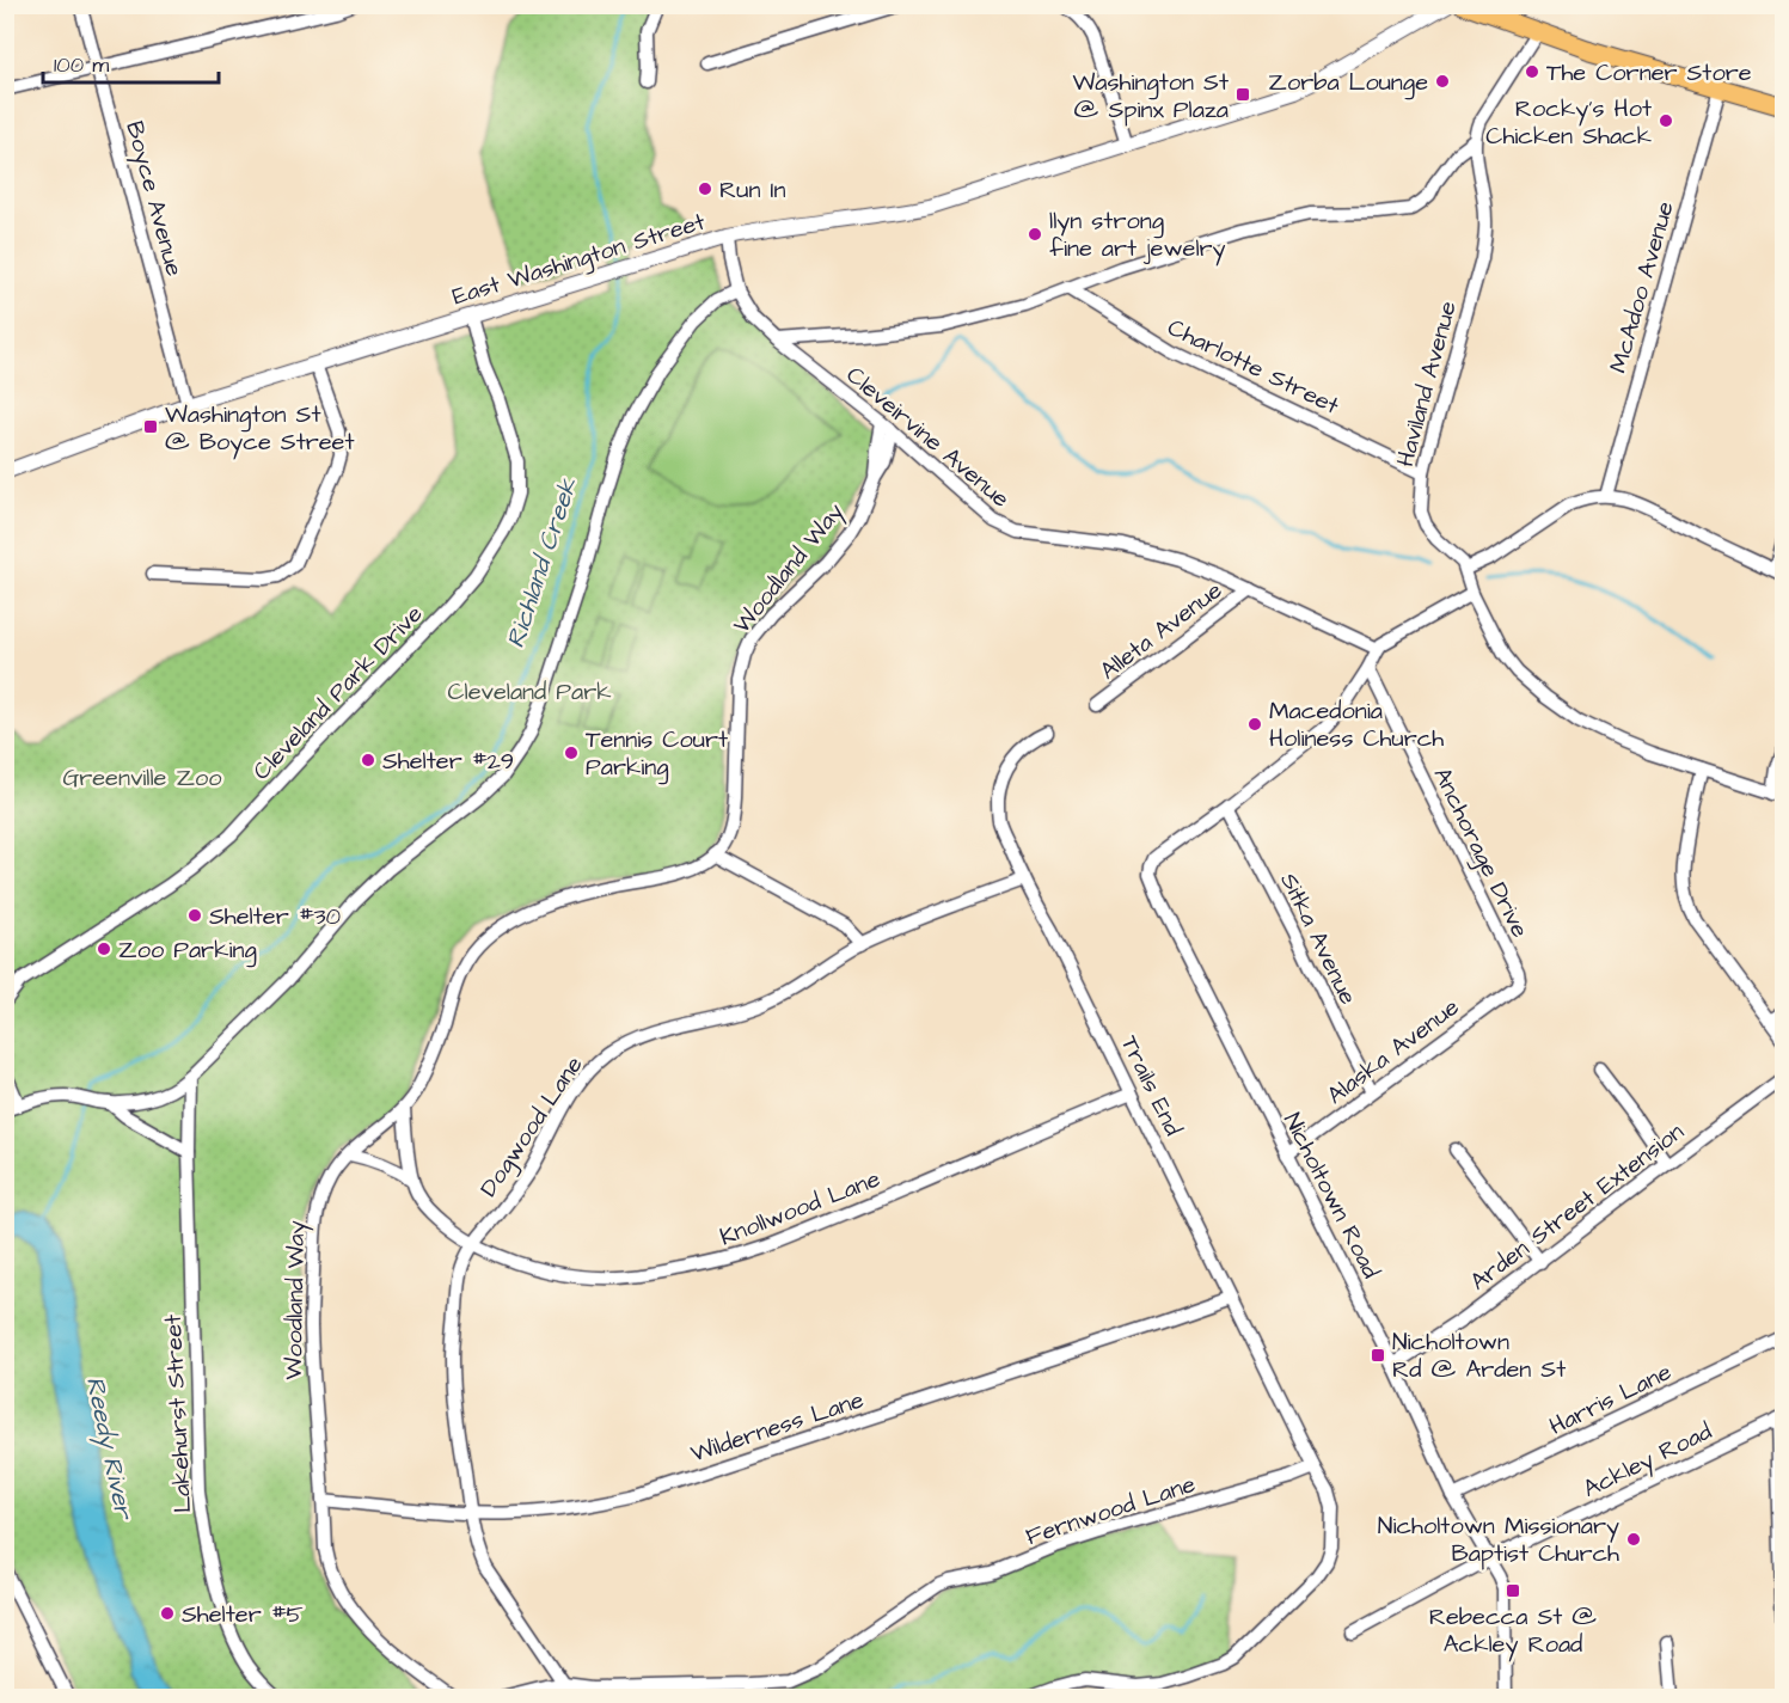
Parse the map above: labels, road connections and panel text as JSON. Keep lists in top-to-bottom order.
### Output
{
  "streets": {
    "street": [
      "Boyce Avenue",
      "East Washington Street",
      "McAdoo Avenue",
      "Charlotte Street",
      "Haviland Avenue",
      "Cleveirvine Avenue",
      "Woodland Way",
      "Alleta Avenue",
      "Cleveland Park Drive",
      "Anchorage Drive",
      "Sitka Avenue",
      "Alaska Avenue",
      "Trails End",
      "Dogwood Lane",
      "Nicholtown Road",
      "Arden Street Extension",
      "Knollwood Lane",
      "Harris Lane",
      "Lakehurst Street",
      "Wilderness Lane",
      "Ackley Road",
      "Fernwood Lane"
    ]
  },
  "crossings": [
    ["Boyce Avenue", "East Washington Street"],
    ["East Washington Street", "Cleveirvine Avenue"],
    ["East Washington Street", "Cleveland Park Drive"],
    ["Charlotte Street", "Haviland Avenue"],
    ["Cleveirvine Avenue", "Woodland Way"],
    ["Cleveirvine Avenue", "Alleta Avenue"],
    ["Woodland Way", "Knollwood Lane"],
    ["Woodland Way", "Wilderness Lane"],
    ["Anchorage Drive", "Alaska Avenue"],
    ["Sitka Avenue", "Alaska Avenue"],
    ["Sitka Avenue", "Nicholtown Road"],
    ["Alaska Avenue", "Nicholtown Road"],
    ["Trails End", "Dogwood Lane"],
    ["Trails End", "Knollwood Lane"],
    ["Trails End", "Wilderness Lane"],
    ["Trails End", "Fernwood Lane"],
    ["Dogwood Lane", "Knollwood Lane"],
    ["Dogwood Lane", "Wilderness Lane"],
    ["Dogwood Lane", "Fernwood Lane"],
    ["Nicholtown Road", "Arden Street Extension"],
    ["Nicholtown Road", "Harris Lane"],
    ["Nicholtown Road", "Ackley Road"]
  ],
  "water": ["Richland Creek", "Reedy River"],
  "parks": ["Cleveland Park", "Greenville Zoo"],
  "places": {
    "other": [
      "The Corner Store",
      "Zorba Lounge",
      "Rocky's Hot Chicken Shack",
      "Run In",
      "llyn strong fine art jewelry",
      "Macedonia Holiness Church",
      "Tennis Court Parking",
      "Shelter #29",
      "Shelter #30",
      "Zoo Parking",
      "Nicholtown Missionary Baptist Church",
      "Shelter #5"
    ],
    "transit": [
      "Washington St @ Spinx Plaza",
      "Washington St @ Boyce Street",
      "Nicholtown Rd @ Arden St",
      "Rebecca St @ Ackley Road"
    ]
  },
  "scale_bar": "100 m"
}
